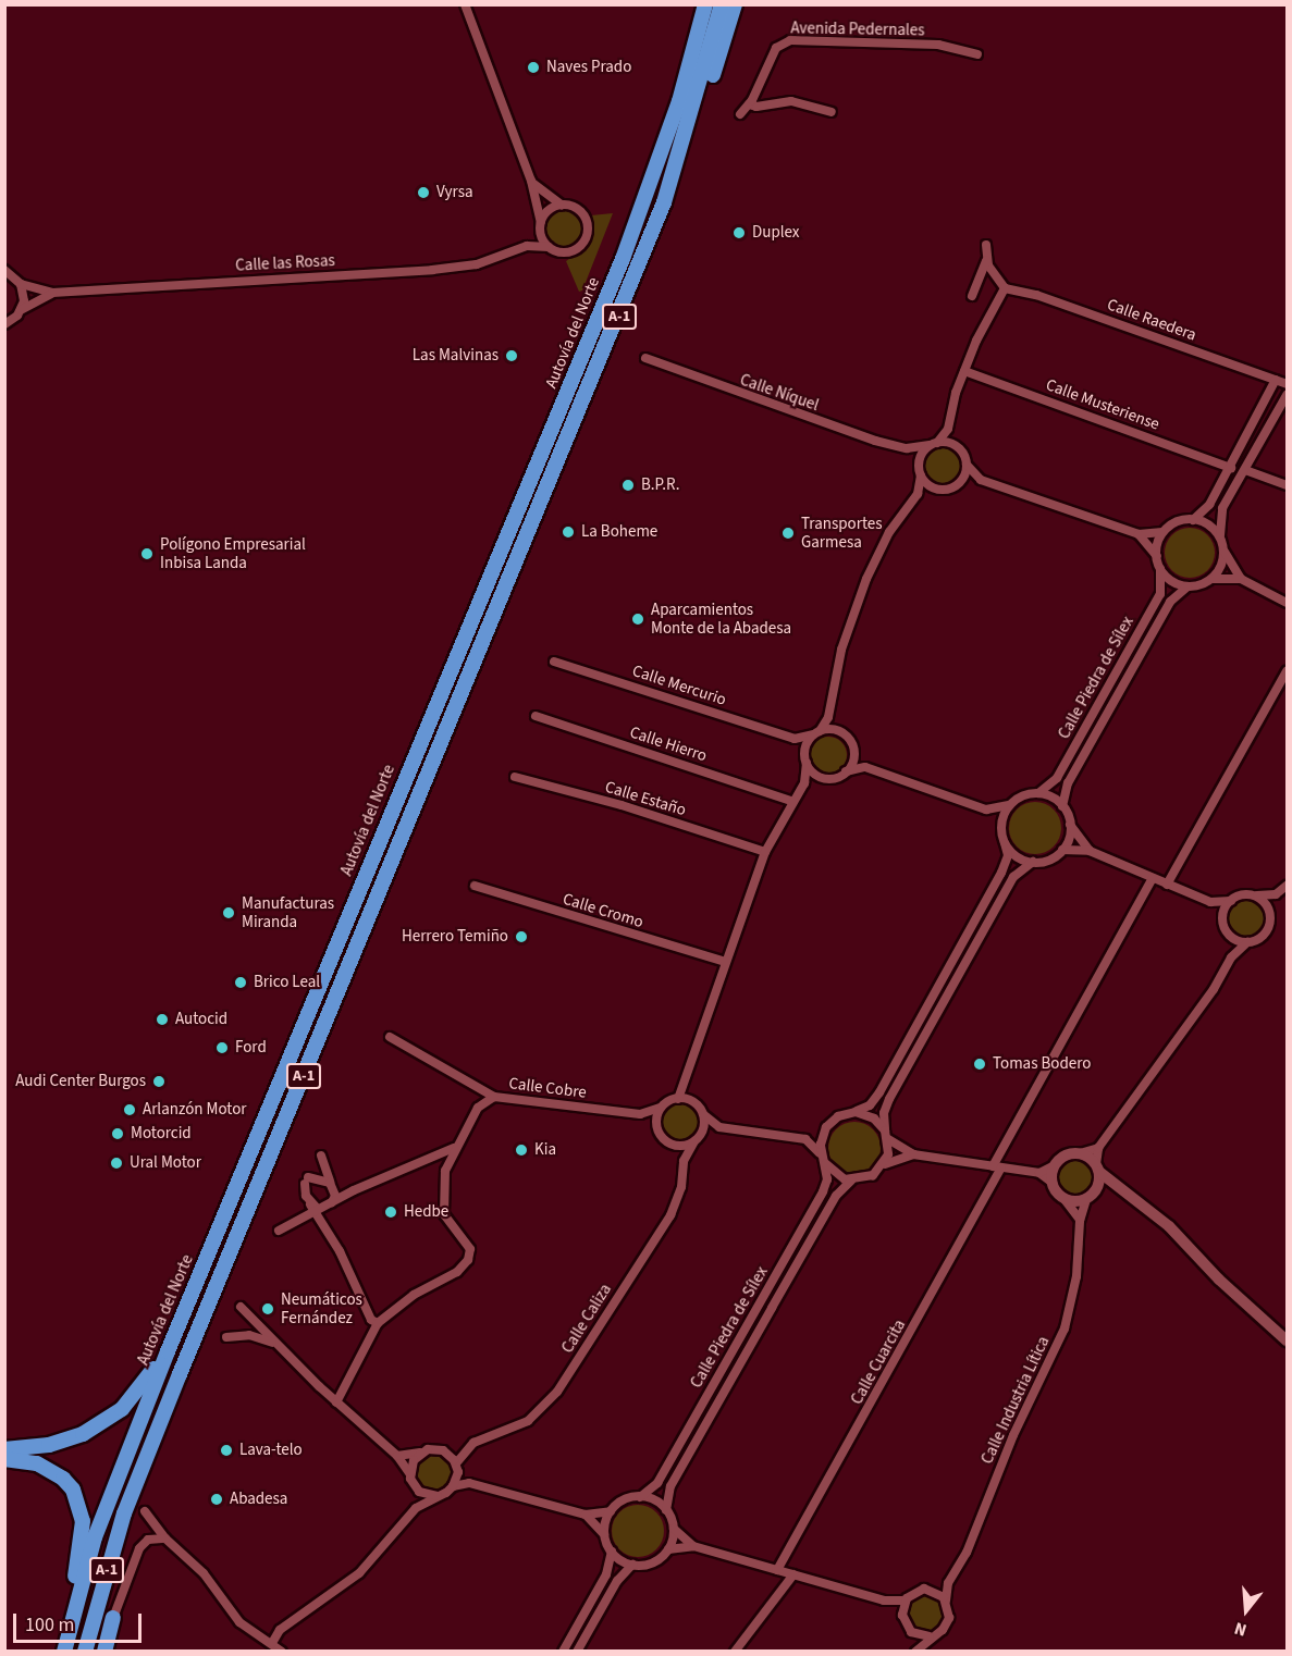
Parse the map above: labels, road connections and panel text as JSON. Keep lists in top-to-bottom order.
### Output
{
  "streets": {
    "highway": ["A-1", "Autovía del Norte"],
    "street": [
      "Avenida Pedernales",
      "Calle las Rosas",
      "Calle Raedera",
      "Calle Níquel",
      "Calle Musteriense",
      "Calle Piedra de Sílex",
      "Calle Mercurio",
      "Calle Hierro",
      "Calle Estaño",
      "Calle Cromo",
      "Calle Cobre",
      "Calle Caliza",
      "Calle Cuarcita",
      "Calle Industria Lítica"
    ]
  },
  "crossings": [
    ["Calle Cobre", "Calle Caliza"]
  ],
  "places": [
    "Naves Prado",
    "Vyrsa",
    "Duplex",
    "Las Malvinas",
    "B.P.R.",
    "La Boheme",
    "Transportes Garmesa",
    "Polígono Empresarial Inbisa Landa",
    "Aparcamientos Monte de la Abadesa",
    "Manufacturas Miranda",
    "Herrero Temiño",
    "Brico Leal",
    "Autocid",
    "Ford",
    "Tomas Bodero",
    "Audi Center Burgos",
    "Arlanzón Motor",
    "Motorcid",
    "Kia",
    "Ural Motor",
    "Hedbe",
    "Neumáticos Fernández",
    "Lava-telo",
    "Abadesa"
  ],
  "scale_bar": "100 m",
  "north": "bottom"
}
